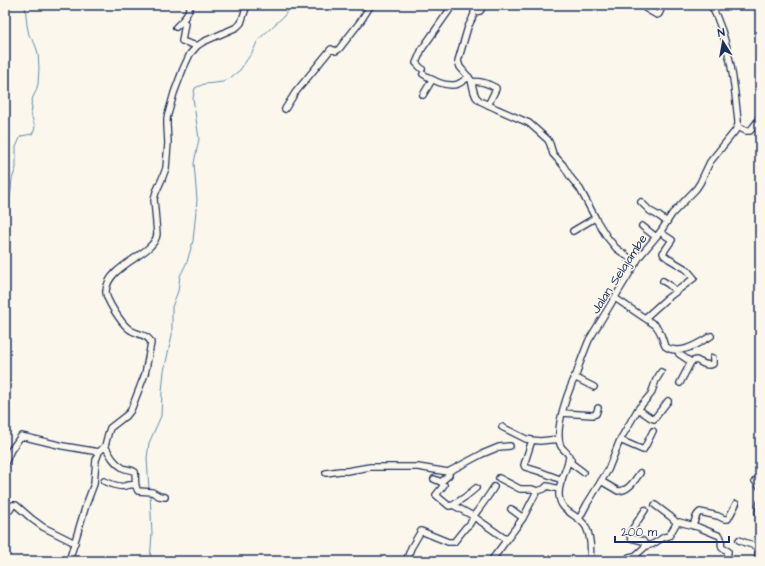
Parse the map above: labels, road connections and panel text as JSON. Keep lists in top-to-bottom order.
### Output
{
  "streets": {
    "street": ["Jalan Selajambe"]
  },
  "scale_bar": "200 m",
  "north": "top"
}
